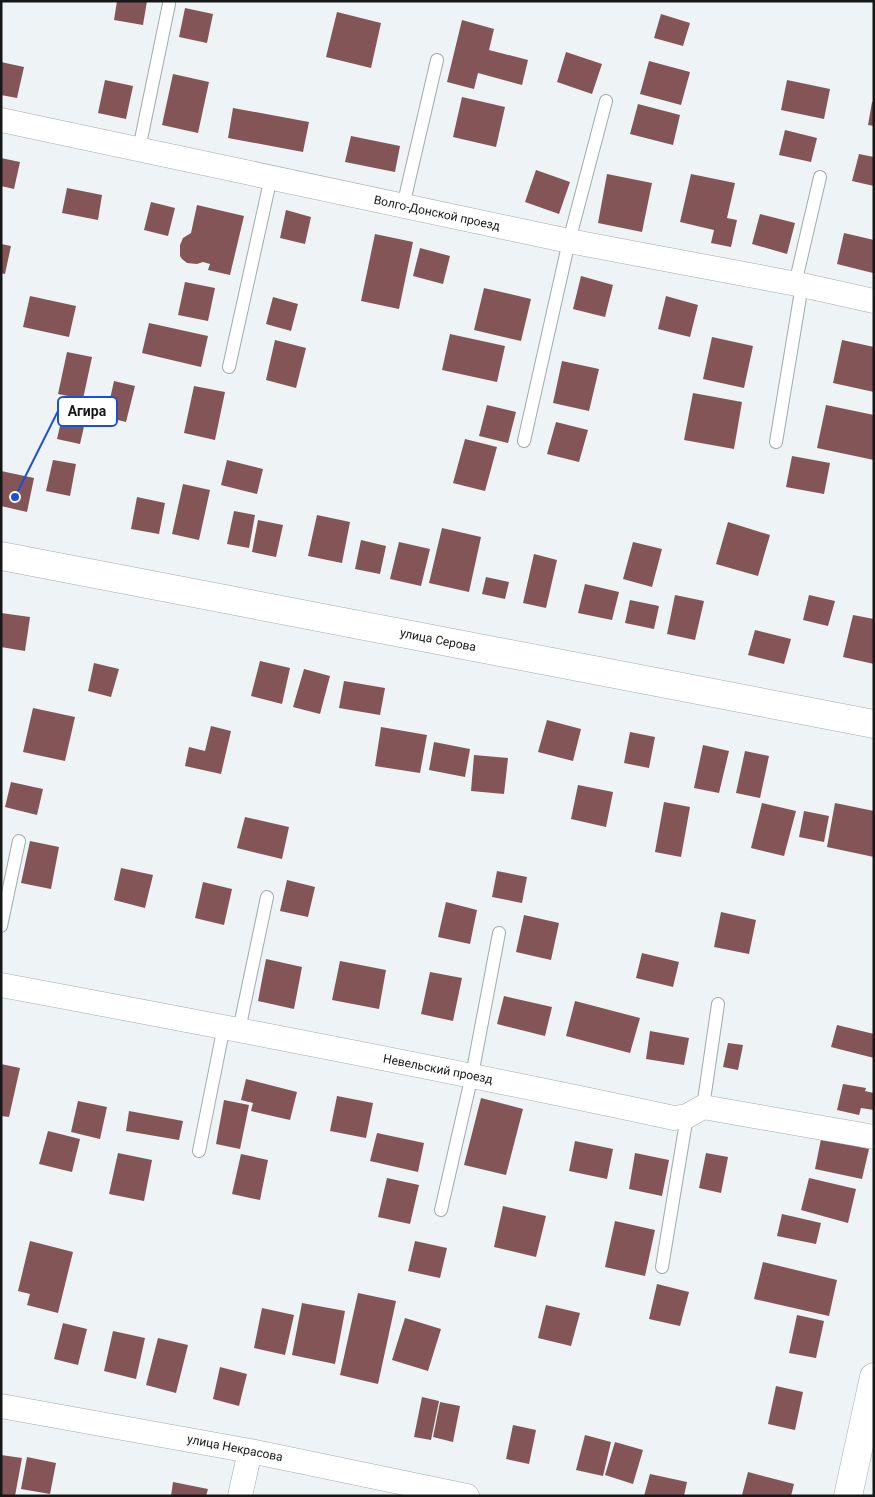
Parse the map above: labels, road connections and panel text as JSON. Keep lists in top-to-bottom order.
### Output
{
  "streets": {
    "main road": ["улица Серова"],
    "street": ["Волго-Донской проезд", "Невельский проезд", "улица Некрасова"]
  },
  "places": ["Агира"]
}
